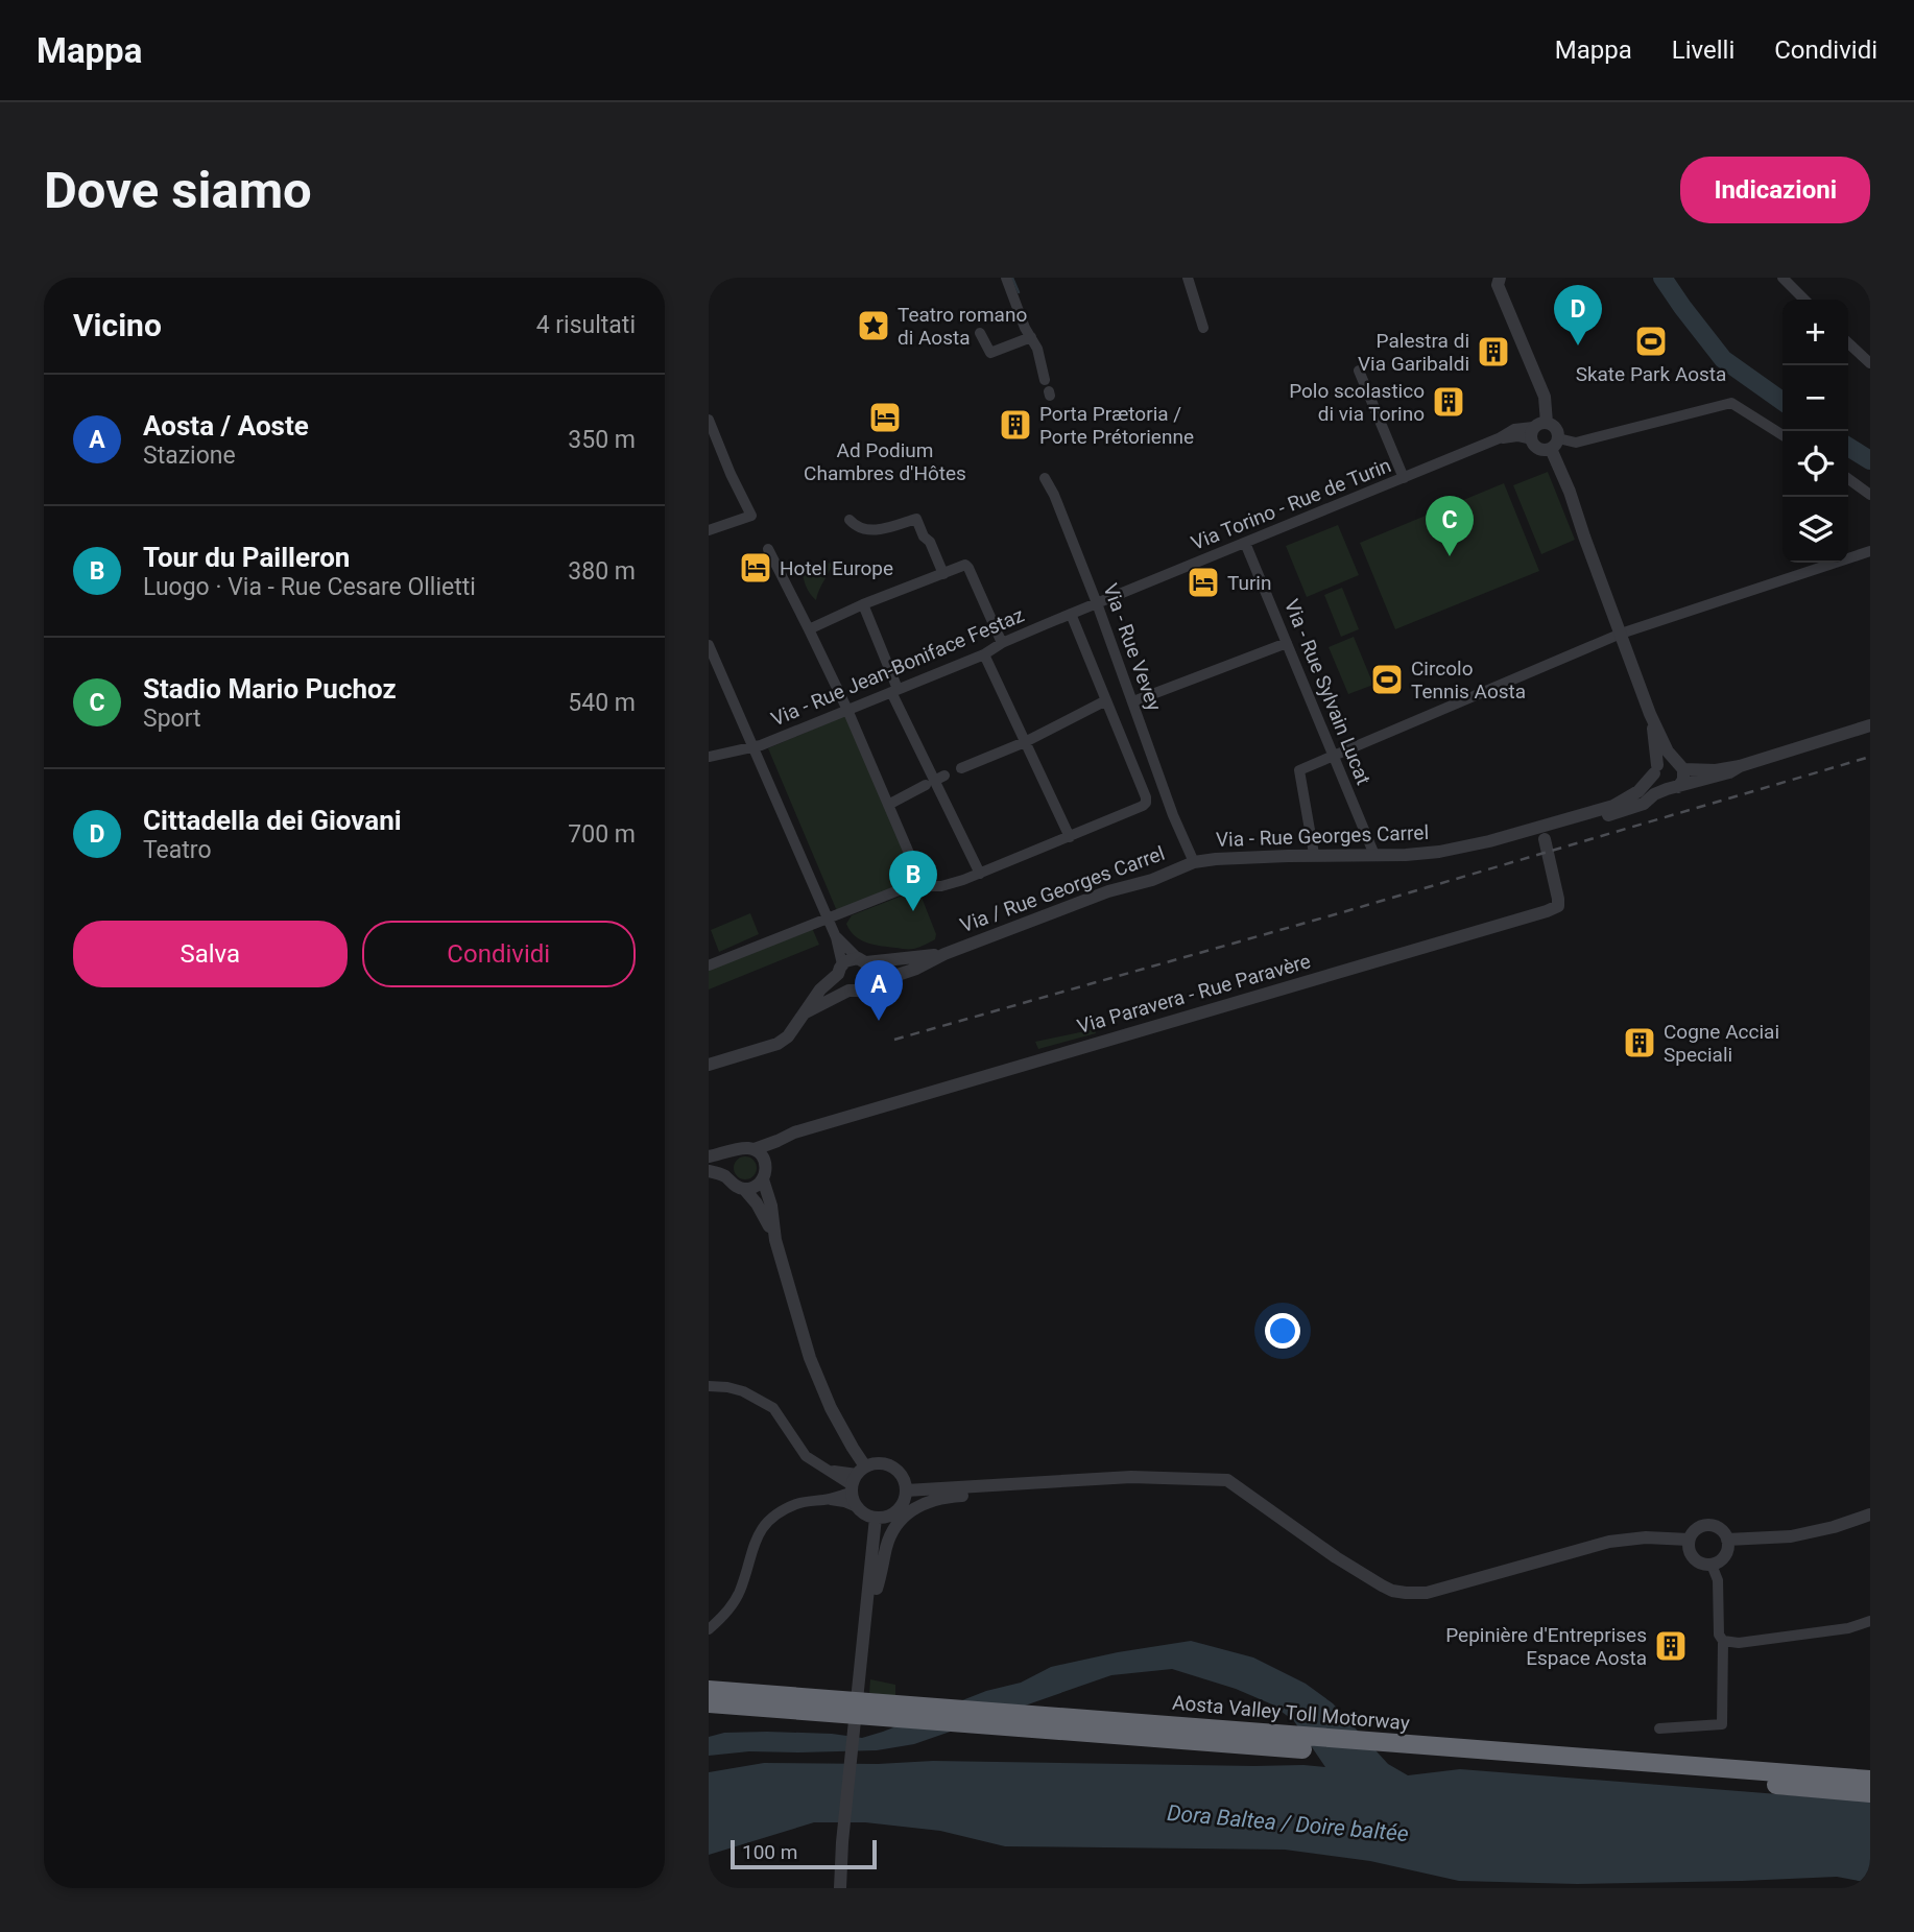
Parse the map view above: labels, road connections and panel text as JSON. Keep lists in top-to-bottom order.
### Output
{
  "streets": {
    "highway": ["Aosta Valley Toll Motorway"],
    "street": [
      "Via Torino - Rue de Turin",
      "Via - Rue Vevey",
      "Via - Rue Jean-Boniface Festaz",
      "Via - Rue Sylvain Lucat",
      "Via - Rue Georges Carrel",
      "Via / Rue Georges Carrel",
      "Via Paravera - Rue Paravère"
    ]
  },
  "crossings": [
    ["Via Torino - Rue de Turin", "Via - Rue Vevey"],
    ["Via Torino - Rue de Turin", "Via - Rue Jean-Boniface Festaz"],
    ["Via Torino - Rue de Turin", "Via - Rue Sylvain Lucat"],
    ["Via - Rue Vevey", "Via - Rue Jean-Boniface Festaz"],
    ["Via - Rue Vevey", "Via - Rue Georges Carrel"],
    ["Via - Rue Vevey", "Via / Rue Georges Carrel"],
    ["Via - Rue Sylvain Lucat", "Via - Rue Georges Carrel"],
    ["Via - Rue Georges Carrel", "Via / Rue Georges Carrel"]
  ],
  "water": ["Dora Baltea / Doire baltée"],
  "places": {
    "place": ["Teatro romano di Aosta"],
    "sports": ["Skate Park Aosta", "Circolo Tennis Aosta"],
    "building": [
      "Palestra di Via Garibaldi",
      "Polo scolastico di via Torino",
      "Porta Prætoria / Porte Prétorienne",
      "Cogne Acciai Speciali",
      "Pepinière d'Entreprises Espace Aosta"
    ],
    "hotel": ["Ad Podium Chambres d'Hôtes", "Hotel Europe", "Turin"]
  },
  "scale_bar": "100 m",
  "page": {
    "header": "Mappa",
    "nav": ["Mappa", "Livelli", "Condividi"],
    "buttons": [
      "Indicazioni",
      ["Salva", "Condividi"]
    ],
    "title": "Dove siamo",
    "heading": ["Vicino", "4 risultati"],
    "pins": [
      "D",
      "C",
      "B",
      "A"
    ],
    "map_buttons": ["+", "−"],
    "list": [
      {
        "mark": "A",
        "name": "Aosta / Aoste",
        "note": "Stazione",
        "value": "350 m"
      },
      {
        "mark": "B",
        "name": "Tour du Pailleron",
        "note": "Luogo · Via - Rue Cesare Ollietti",
        "value": "380 m"
      },
      {
        "mark": "C",
        "name": "Stadio Mario Puchoz",
        "note": "Sport",
        "value": "540 m"
      },
      {
        "mark": "D",
        "name": "Cittadella dei Giovani",
        "note": "Teatro",
        "value": "700 m"
      }
    ],
    "scale": "100 m"
  }
}
